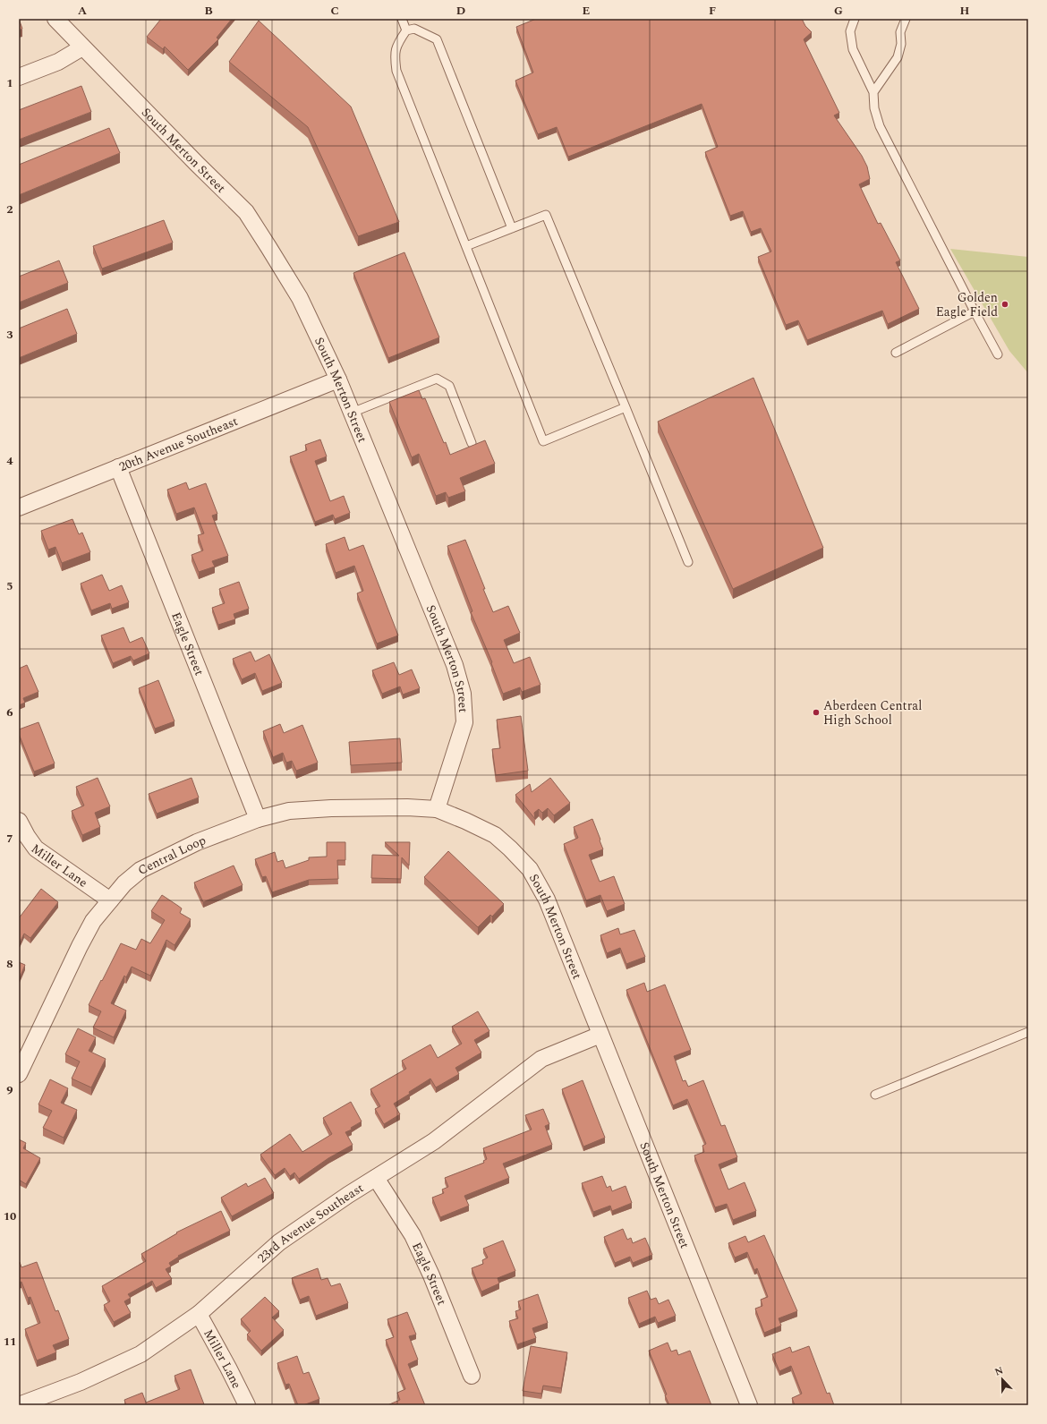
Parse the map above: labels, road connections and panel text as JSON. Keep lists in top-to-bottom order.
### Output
{
  "streets": {
    "street": [
      "South Merton Street",
      "20th Avenue Southeast",
      "Eagle Street",
      "Central Loop",
      "Miller Lane",
      "23rd Avenue Southeast"
    ]
  },
  "crossings": [
    ["South Merton Street", "20th Avenue Southeast"],
    ["South Merton Street", "Central Loop"],
    ["South Merton Street", "23rd Avenue Southeast"],
    ["20th Avenue Southeast", "Eagle Street"],
    ["Eagle Street", "Central Loop"],
    ["Eagle Street", "23rd Avenue Southeast"],
    ["Central Loop", "Miller Lane"],
    ["Miller Lane", "23rd Avenue Southeast"]
  ],
  "places": ["Golden Eagle Field", "Aberdeen Central High School"],
  "north": "top",
  "grid": {
    "columns": [
      "A",
      "B",
      "C",
      "D",
      "E",
      "F",
      "G",
      "H"
    ],
    "rows": [
      "1",
      "2",
      "3",
      "4",
      "5",
      "6",
      "7",
      "8",
      "9",
      "10",
      "11"
    ]
  }
}
